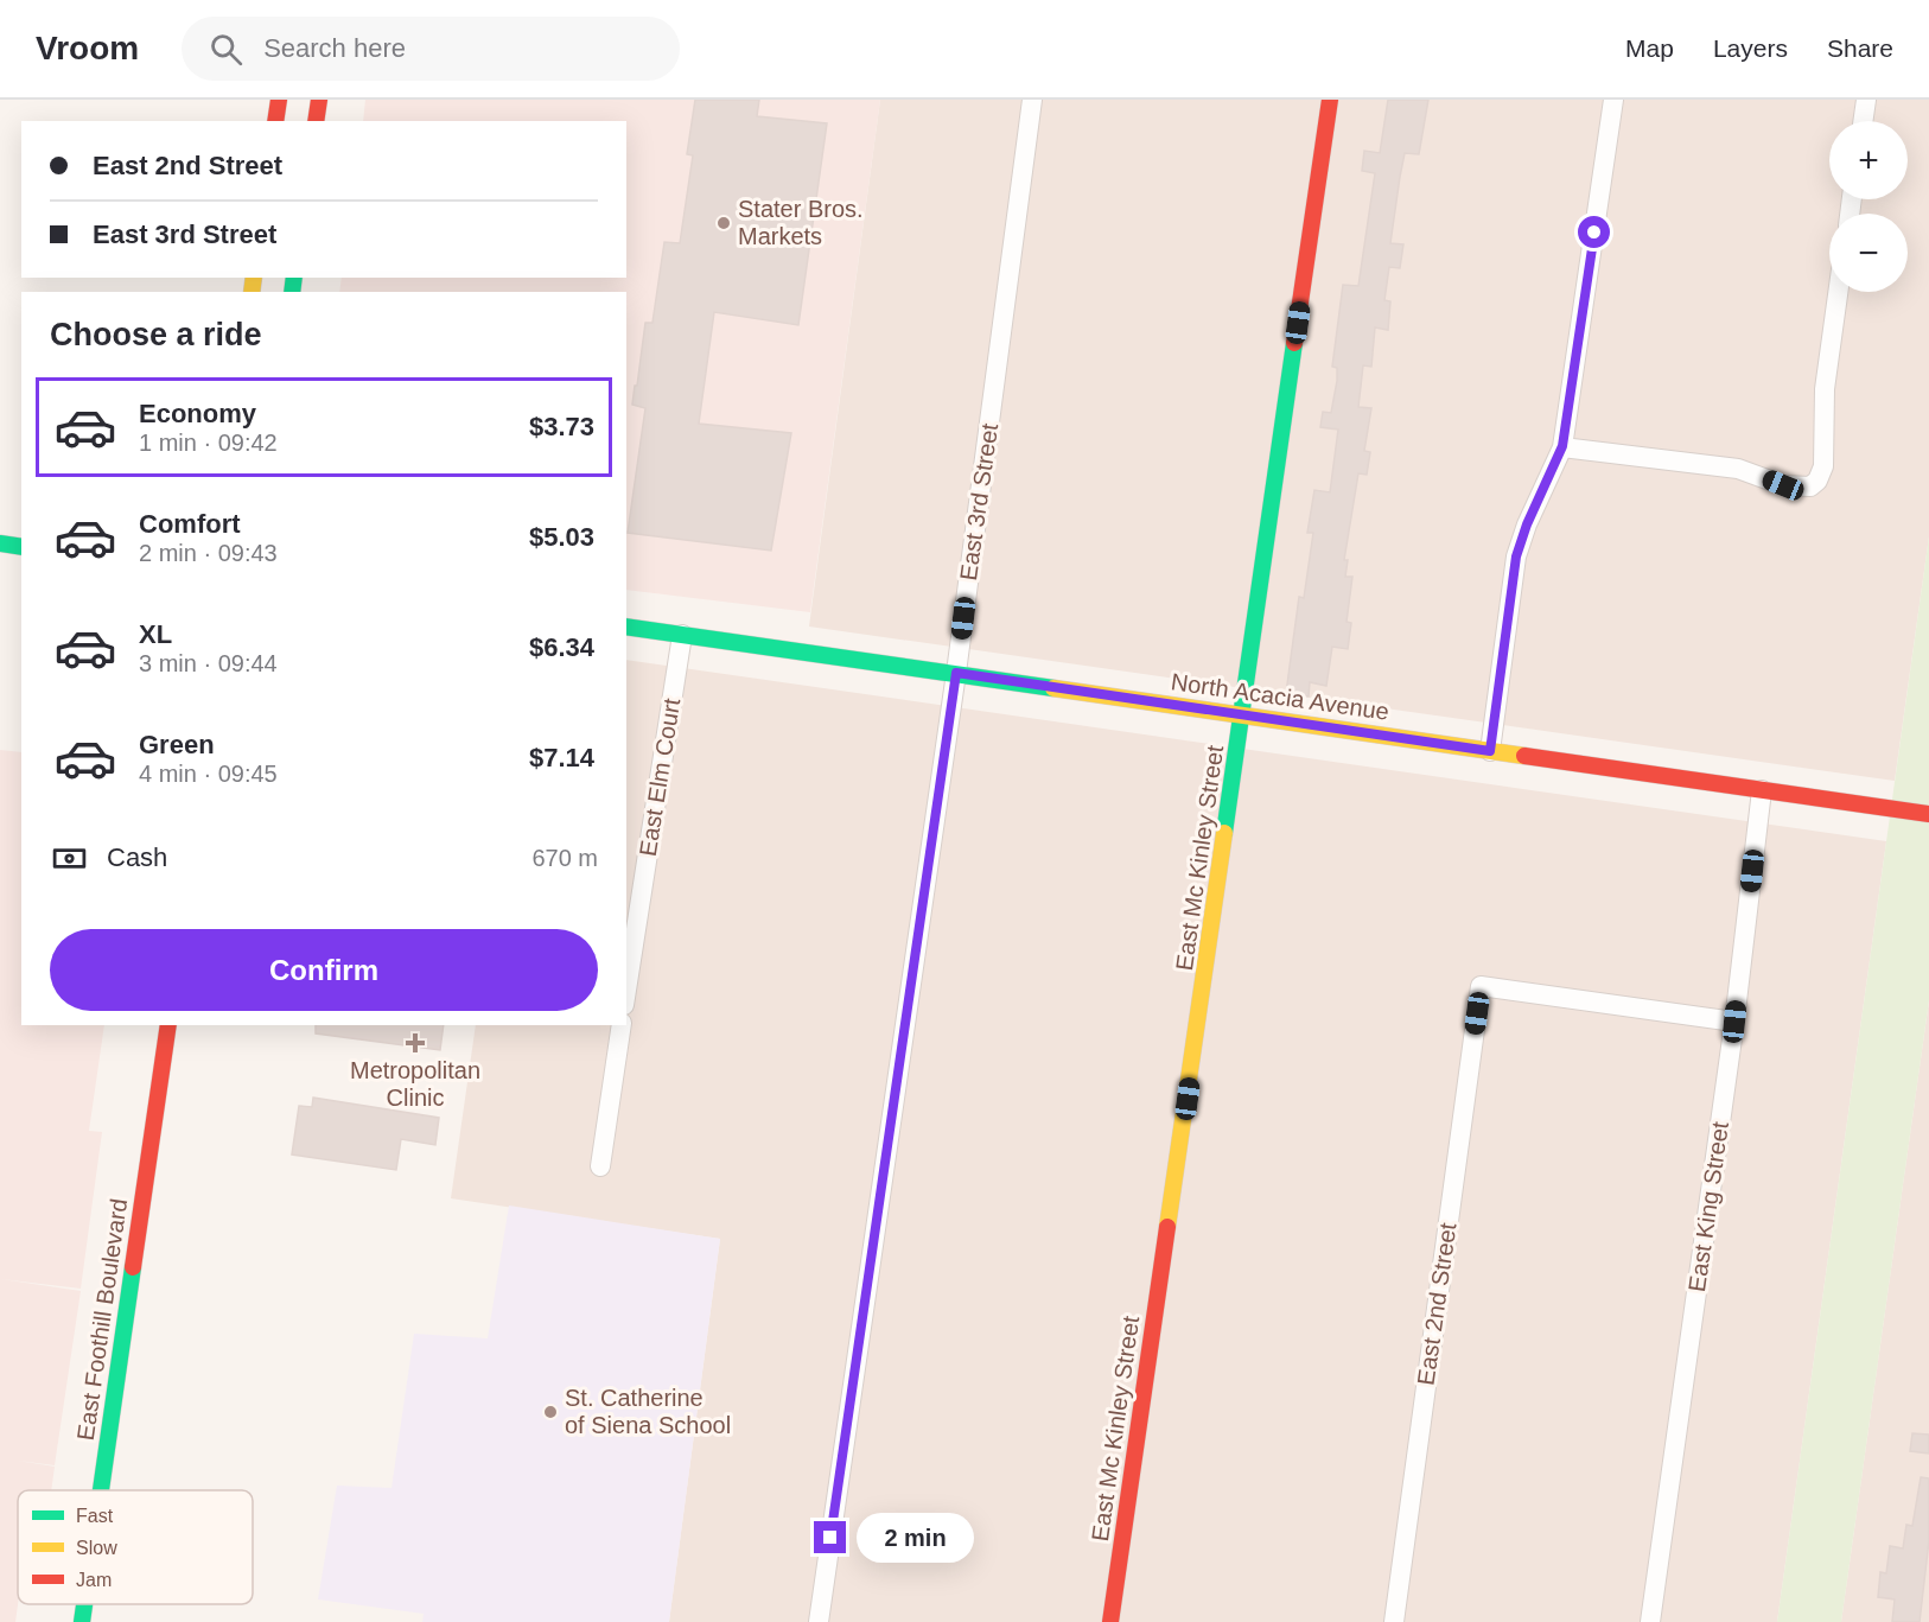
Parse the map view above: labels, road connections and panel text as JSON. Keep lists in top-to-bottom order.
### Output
{
  "streets": {
    "street": [
      "East 3rd Street",
      "North Acacia Avenue",
      "East Elm Court",
      "East Mc Kinley Street",
      "East King Street",
      "East 2nd Street",
      "East Foothill Boulevard"
    ]
  },
  "crossings": [
    ["East 3rd Street", "North Acacia Avenue"],
    ["North Acacia Avenue", "East Elm Court"],
    ["North Acacia Avenue", "East Mc Kinley Street"],
    ["North Acacia Avenue", "East King Street"],
    ["East King Street", "East 2nd Street"]
  ],
  "places": {
    "other": ["Stater Bros. Markets", "St. Catherine of Siena School"],
    "health": ["Metropolitan Clinic"]
  },
  "legend": ["Fast", "Slow", "Jam"],
  "page": {
    "header": "Vroom",
    "search": "Search here",
    "nav": ["Map", "Layers", "Share"],
    "map_buttons": ["+", "−"],
    "banner": ["East 2nd Street", "East 3rd Street"],
    "heading": "Choose a ride",
    "list": [
      {
        "name": "Economy",
        "note": "1 min · 09:42",
        "value": "$3.73"
      },
      {
        "name": "Comfort",
        "note": "2 min · 09:43",
        "value": "$5.03"
      },
      {
        "name": "XL",
        "note": "3 min · 09:44",
        "value": "$6.34"
      },
      {
        "name": "Green",
        "note": "4 min · 09:45",
        "value": "$7.14"
      }
    ],
    "pay": ["Cash", "670 m"],
    "buttons": "Confirm",
    "bubble": "2 min"
  }
}
